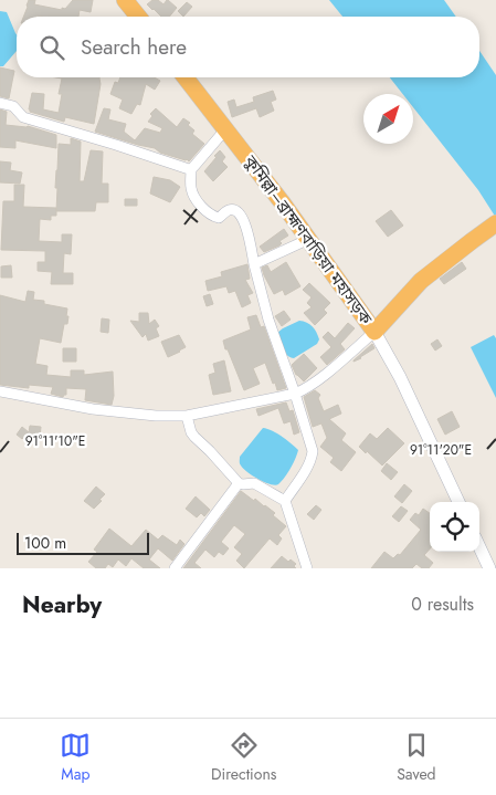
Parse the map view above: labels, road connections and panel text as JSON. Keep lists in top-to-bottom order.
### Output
{
  "streets": {
    "highway": ["কুমিল্লা–ব্রাহ্মণবাড়িয়া মহাসড়ক"]
  },
  "scale_bar": "100 m",
  "north": "top right",
  "page": {
    "search": "Search here",
    "scale": "100 m",
    "heading": ["Nearby", "0 results"],
    "nav": ["Map", "Directions", "Saved"]
  },
  "coordinates": ["91°11'10\"E", "91°11'20\"E"]
}
